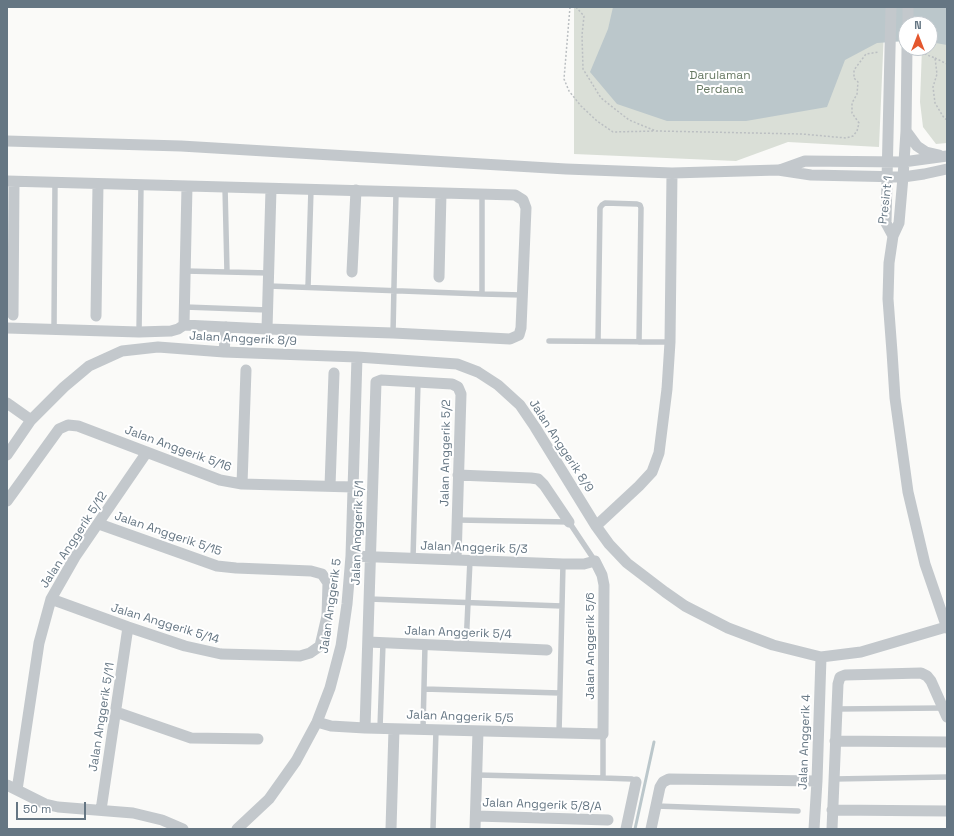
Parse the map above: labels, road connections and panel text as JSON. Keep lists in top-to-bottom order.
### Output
{
  "streets": {
    "street": [
      "Presint 1",
      "Jalan Anggerik 8/9",
      "Jalan Anggerik 5/16",
      "Jalan Anggerik 5/2",
      "Jalan Anggerik 5/1",
      "Jalan Anggerik 5/15",
      "Jalan Anggerik 5/12",
      "Jalan Anggerik 5/3",
      "Jalan Anggerik 5",
      "Jalan Anggerik 5/14",
      "Jalan Anggerik 5/4",
      "Jalan Anggerik 5/6",
      "Jalan Anggerik 5/11",
      "Jalan Anggerik 5/5",
      "Jalan Anggerik 4",
      "Jalan Anggerik 5/8/A"
    ]
  },
  "crossings": [
    ["Jalan Anggerik 8/9", "Jalan Anggerik 5"],
    ["Jalan Anggerik 8/9", "Jalan Anggerik 4"],
    ["Jalan Anggerik 5/16", "Jalan Anggerik 5/12"],
    ["Jalan Anggerik 5/16", "Jalan Anggerik 5"],
    ["Jalan Anggerik 5/2", "Jalan Anggerik 5/1"],
    ["Jalan Anggerik 5/2", "Jalan Anggerik 5/3"],
    ["Jalan Anggerik 5/1", "Jalan Anggerik 5/3"],
    ["Jalan Anggerik 5/1", "Jalan Anggerik 5/4"],
    ["Jalan Anggerik 5/1", "Jalan Anggerik 5/5"],
    ["Jalan Anggerik 5/15", "Jalan Anggerik 5/12"],
    ["Jalan Anggerik 5/15", "Jalan Anggerik 5/14"],
    ["Jalan Anggerik 5/12", "Jalan Anggerik 5/14"],
    ["Jalan Anggerik 5/3", "Jalan Anggerik 5"],
    ["Jalan Anggerik 5/3", "Jalan Anggerik 5/6"],
    ["Jalan Anggerik 5", "Jalan Anggerik 5/5"],
    ["Jalan Anggerik 5/14", "Jalan Anggerik 5/11"],
    ["Jalan Anggerik 5/6", "Jalan Anggerik 5/5"]
  ],
  "parks": ["Darulaman Perdana"],
  "scale_bar": "50 m",
  "north": "top"
}
